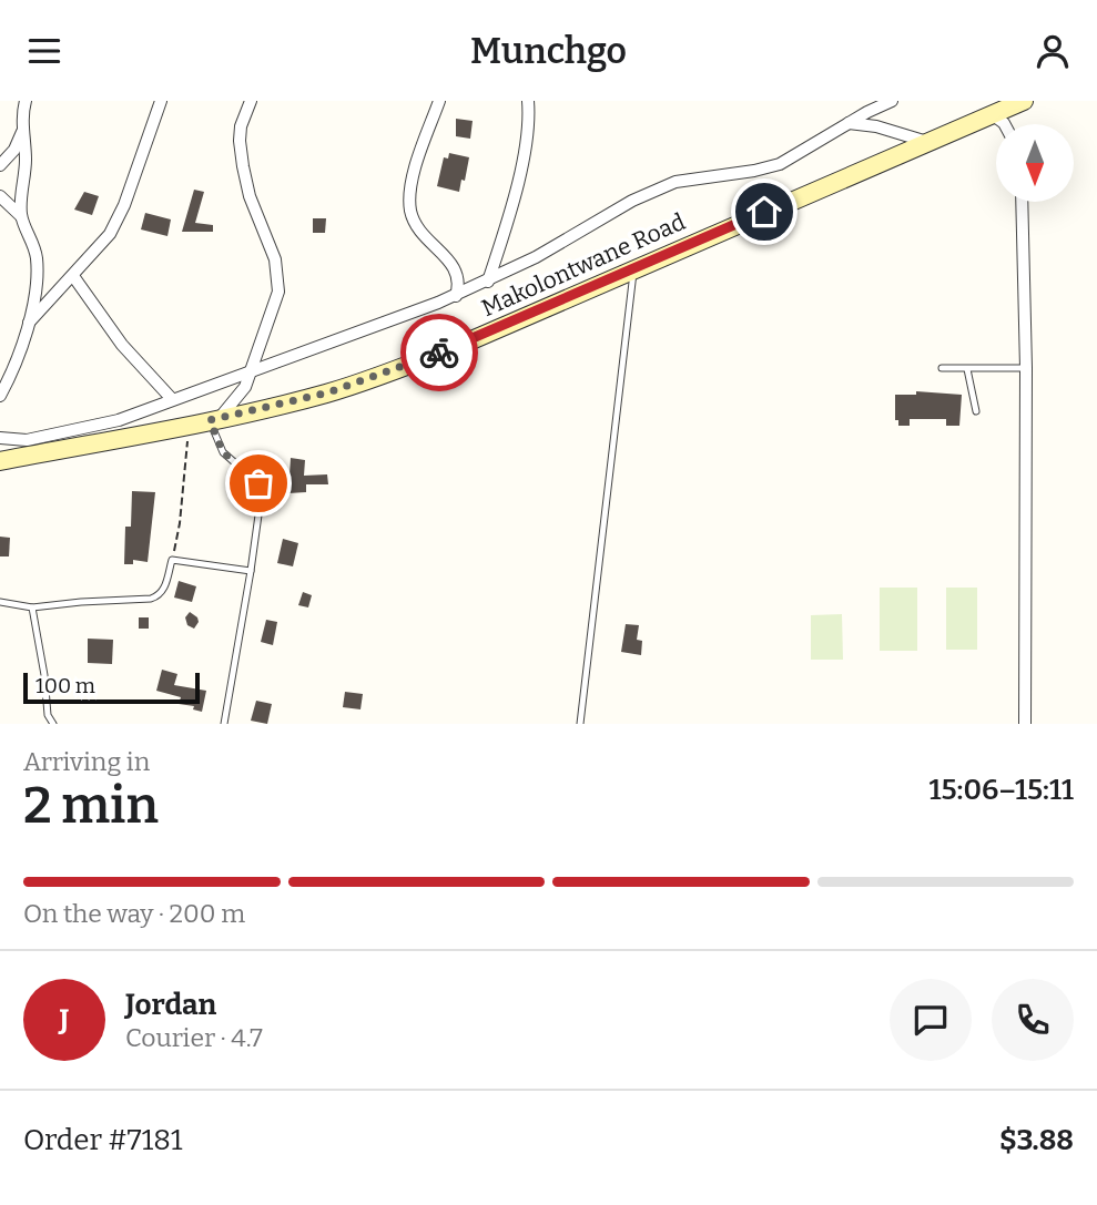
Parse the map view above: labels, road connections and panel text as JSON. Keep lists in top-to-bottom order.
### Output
{
  "streets": {
    "main road": ["Makolontwane Road"]
  },
  "scale_bar": "100 m",
  "north": "bottom",
  "page": {
    "header": "Munchgo",
    "scale": "100 m",
    "heading": ["2 min", "Arriving in", "15:06–15:11"],
    "panel": [
      "Jordan",
      "Courier · 4.7",
      "Order #7181",
      "$3.88"
    ],
    "bar": "On the way · 200 m",
    "round": "J"
  }
}
